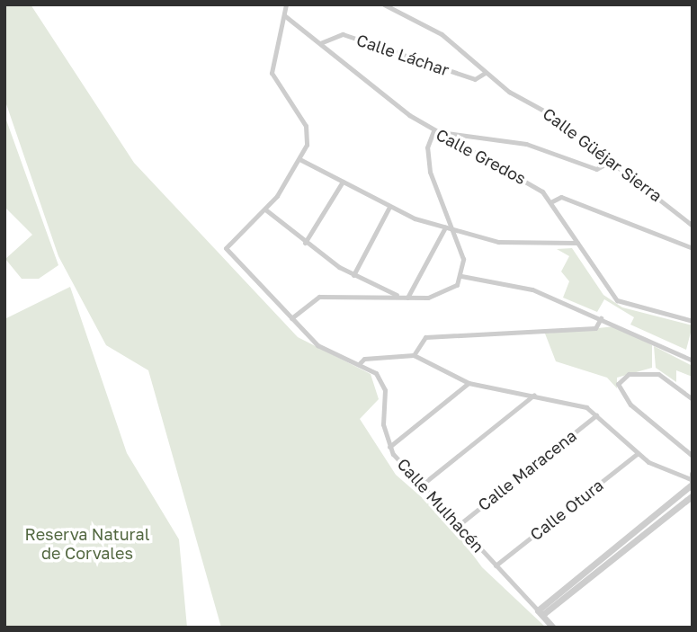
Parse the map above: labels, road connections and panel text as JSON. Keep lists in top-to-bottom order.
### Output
{
  "streets": {
    "street": [
      "Calle Láchar",
      "Calle Güéjar Sierra",
      "Calle Gredos",
      "Calle Maracena",
      "Calle Mulhacén",
      "Calle Otura"
    ]
  },
  "crossings": [
    ["Calle Láchar", "Calle Güéjar Sierra"],
    ["Calle Láchar", "Calle Gredos"],
    ["Calle Maracena", "Calle Mulhacén"],
    ["Calle Mulhacén", "Calle Otura"]
  ],
  "parks": ["Reserva Natural de Corvales"]
}
